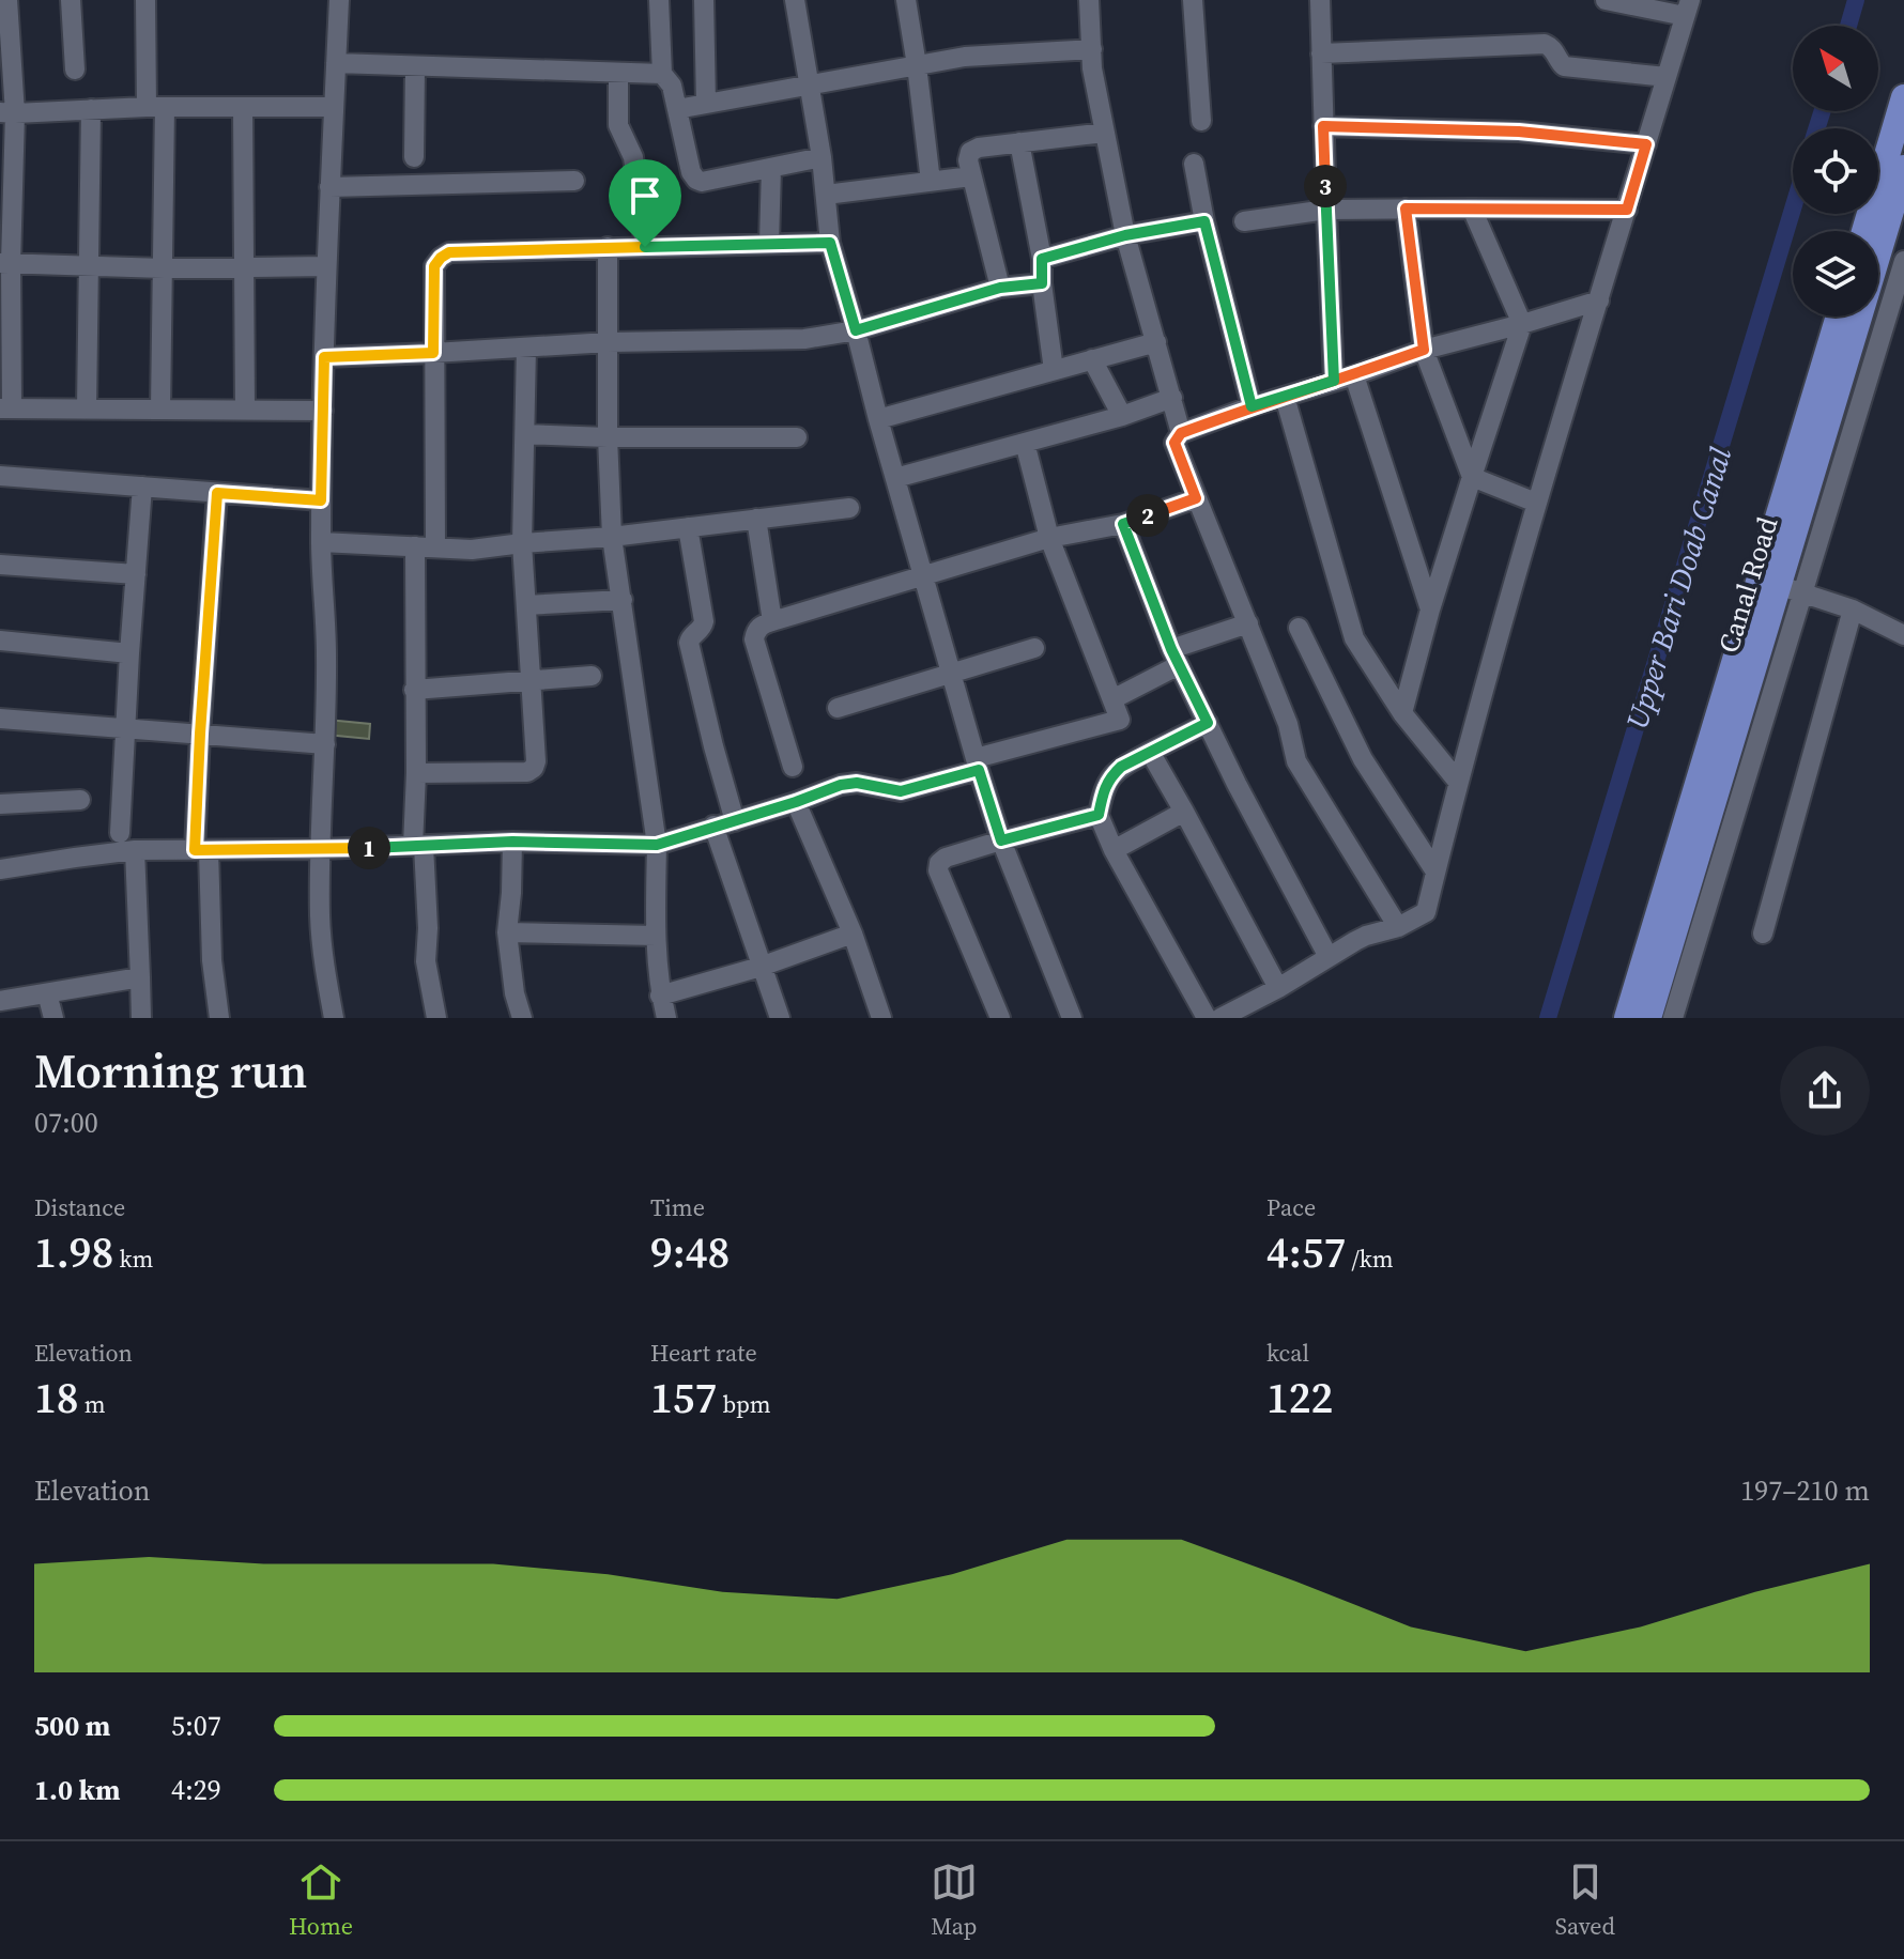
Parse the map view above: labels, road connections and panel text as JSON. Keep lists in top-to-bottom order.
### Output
{
  "streets": {
    "main road": ["Canal Road"]
  },
  "water": ["Upper Bari Doab Canal"],
  "north": "top left",
  "page": {
    "pins": ["3", "2", "1"],
    "heading": ["Morning run", "07:00"],
    "stats": [
      ["Distance", "1.98 km"],
      ["Time", "9:48"],
      ["Pace", "4:57 /km"],
      ["Elevation", "18 m"],
      ["Heart rate", "157 bpm"],
      ["kcal", "122"]
    ],
    "chart": ["Elevation", "197–210 m"],
    "list": [
      {
        "name": "500 m",
        "note": "5:07"
      },
      {
        "name": "1.0 km",
        "note": "4:29"
      }
    ],
    "tabs": ["Home", "Map", "Saved"]
  }
}
